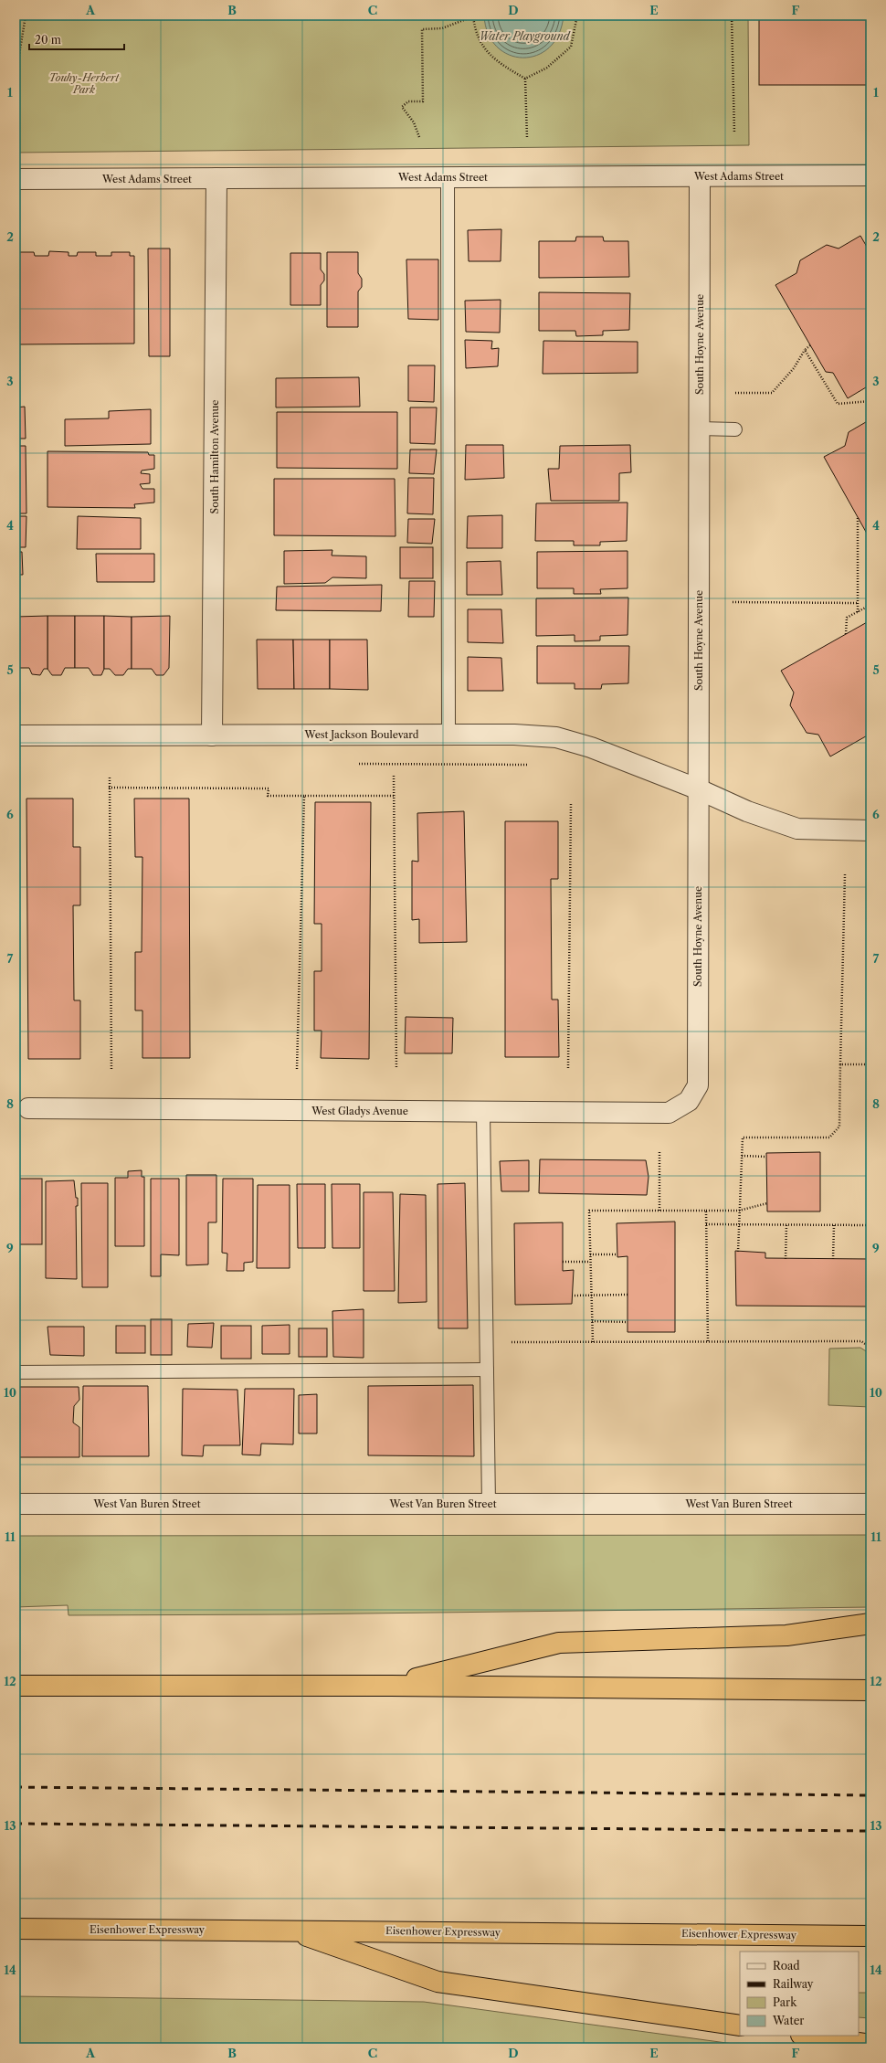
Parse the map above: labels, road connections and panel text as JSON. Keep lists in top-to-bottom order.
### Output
{
  "streets": {
    "highway": ["Eisenhower Expressway"],
    "street": [
      "West Adams Street",
      "South Hoyne Avenue",
      "South Hamilton Avenue",
      "West Jackson Boulevard",
      "West Gladys Avenue",
      "West Van Buren Street"
    ]
  },
  "crossings": [
    ["West Adams Street", "South Hoyne Avenue"],
    ["West Adams Street", "South Hamilton Avenue"],
    ["South Hoyne Avenue", "West Jackson Boulevard"],
    ["South Hoyne Avenue", "West Gladys Avenue"],
    ["South Hamilton Avenue", "West Jackson Boulevard"]
  ],
  "water": ["Water Playground"],
  "parks": ["Touhy-Herbert Park"],
  "legend": [
    "Road",
    "Railway",
    "Park",
    "Water"
  ],
  "scale_bar": "20 m",
  "grid": {
    "columns": [
      "A",
      "B",
      "C",
      "D",
      "E",
      "F"
    ],
    "rows": [
      "1",
      "2",
      "3",
      "4",
      "5",
      "6",
      "7",
      "8",
      "9",
      "10",
      "11",
      "12",
      "13",
      "14"
    ]
  }
}
